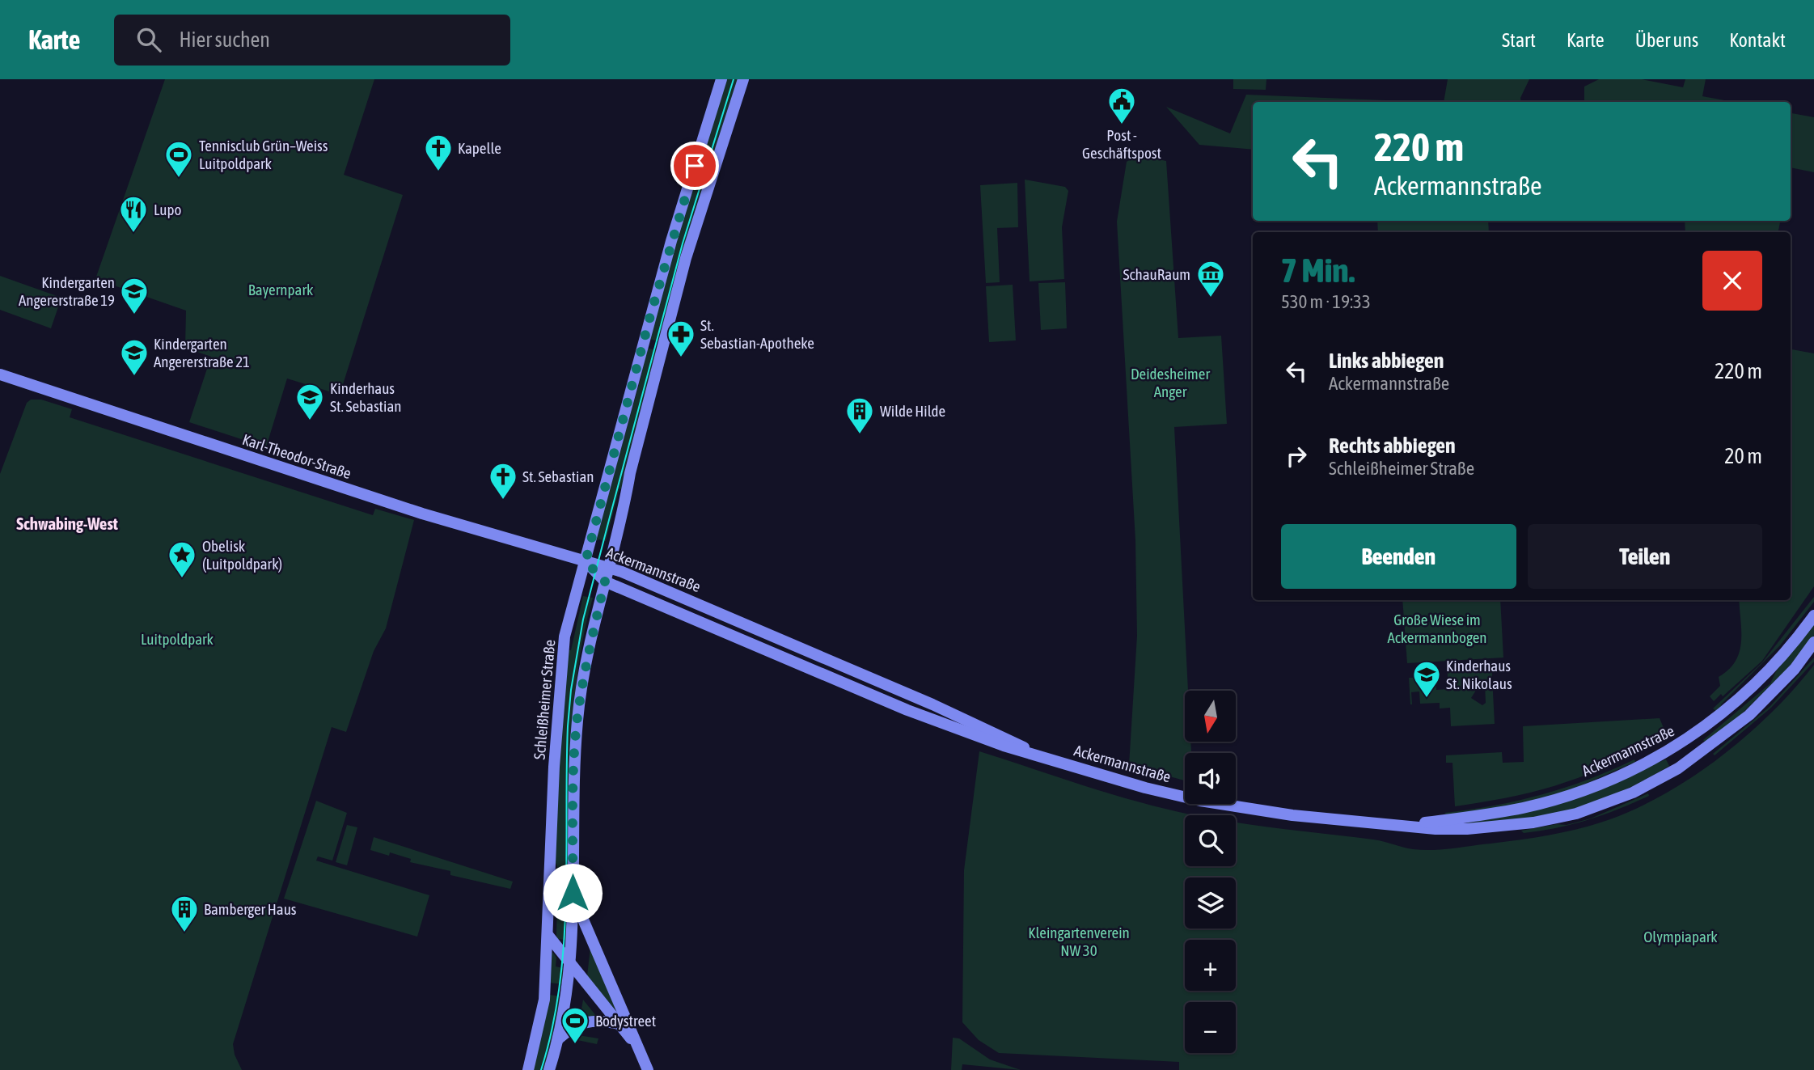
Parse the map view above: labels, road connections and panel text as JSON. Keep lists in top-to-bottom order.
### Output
{
  "streets": {
    "main road": ["Karl-Theodor-Straße", "Ackermannstraße", "Schleißheimer Straße"]
  },
  "crossings": [
    ["Karl-Theodor-Straße", "Ackermannstraße"],
    ["Karl-Theodor-Straße", "Schleißheimer Straße"],
    ["Ackermannstraße", "Schleißheimer Straße"]
  ],
  "districts": ["Schwabing-West"],
  "parks": [
    "Bayernpark",
    "Deidesheimer Anger",
    "Große Wiese im Ackermannbogen",
    "Luitpoldpark",
    "Kleingartenverein NW 30",
    "Olympiapark"
  ],
  "places": {
    "public building": ["Post - Geschäftspost"],
    "church": ["Kapelle", "St. Sebastian"],
    "sports": ["Tennisclub Grün–Weiss Luitpoldpark", "Bodystreet"],
    "restaurant": ["Lupo"],
    "museum": ["SchauRaum"],
    "school or university": [
      "Kindergarten Angererstraße 19",
      "Kindergarten Angererstraße 21",
      "Kinderhaus St. Sebastian",
      "Kinderhaus St. Nikolaus"
    ],
    "pharmacy": ["St. Sebastian-Apotheke"],
    "building": ["Wilde Hilde", "Bamberger Haus"],
    "place": ["Obelisk (Luitpoldpark)"]
  },
  "north": "bottom",
  "page": {
    "header": "Karte",
    "search": "Hier suchen",
    "nav": [
      "Start",
      "Karte",
      "Über uns",
      "Kontakt"
    ],
    "turn": ["220 m", "Ackermannstraße"],
    "heading": ["7 Min.", "530 m · 19:33"],
    "list": [
      {
        "name": "Links abbiegen",
        "note": "Ackermannstraße",
        "value": "220 m"
      },
      {
        "name": "Rechts abbiegen",
        "note": "Schleißheimer Straße",
        "value": "20 m"
      }
    ],
    "buttons": ["Beenden", "Teilen"],
    "map_buttons": ["+", "−"]
  }
}
